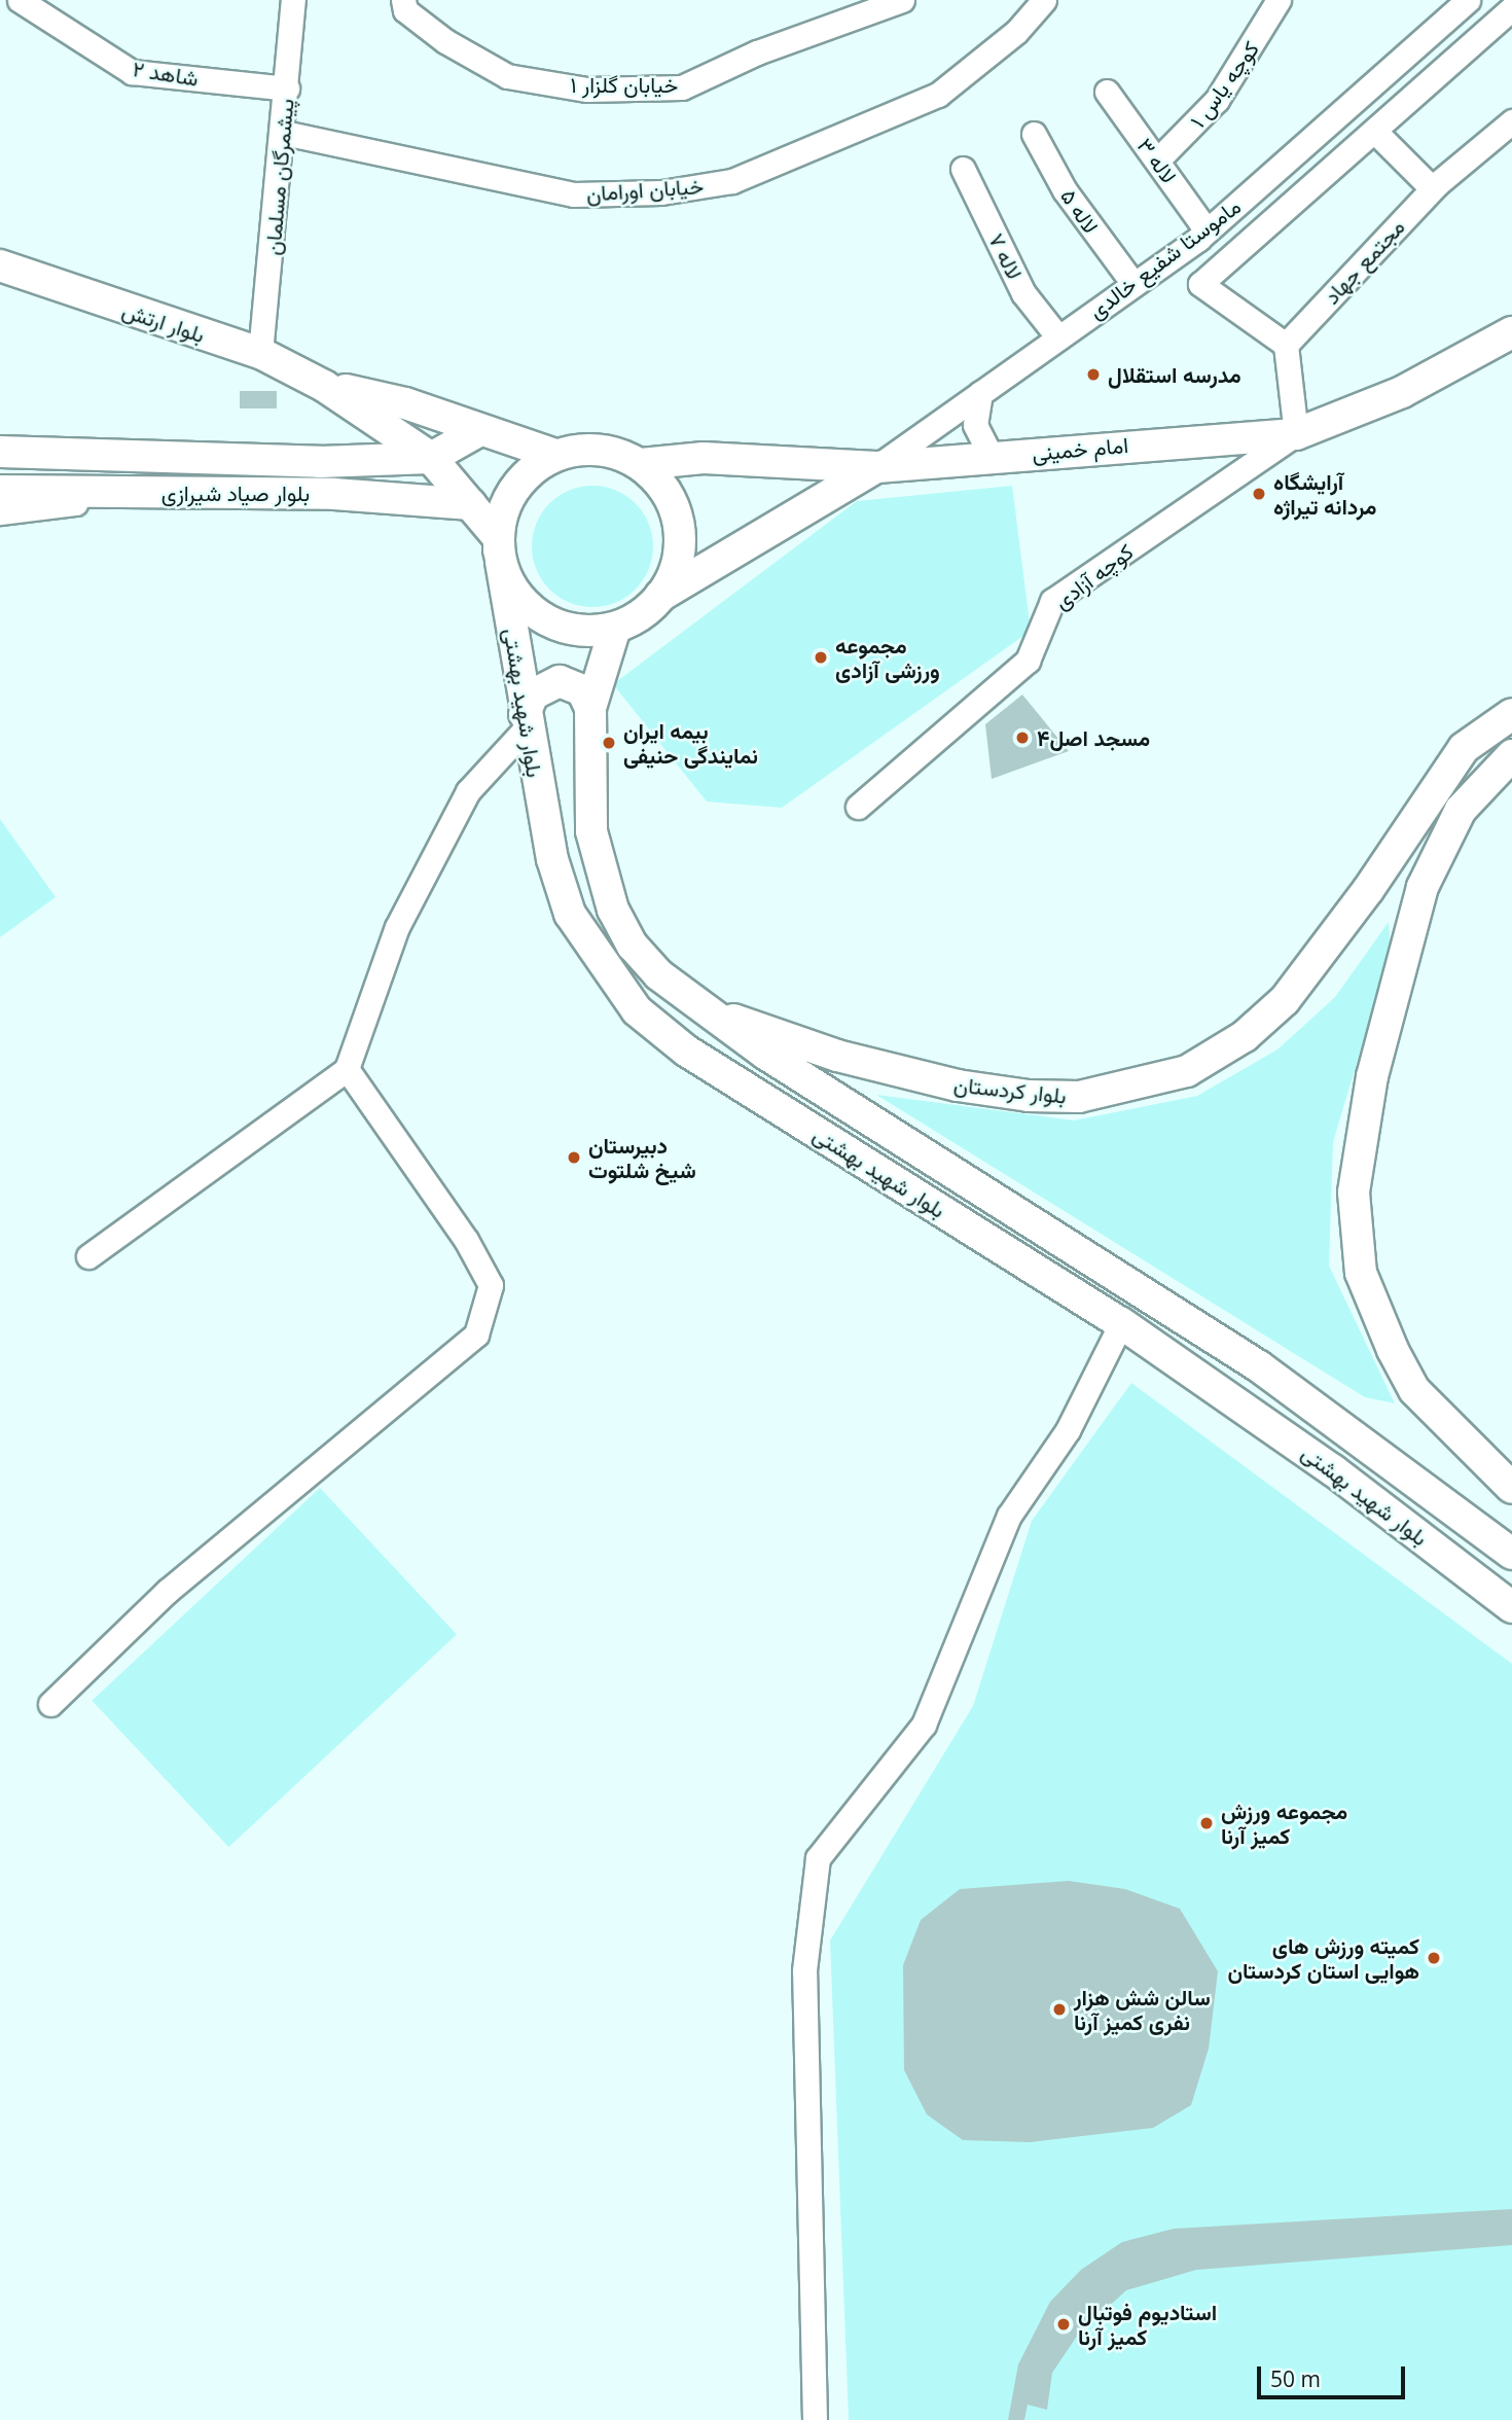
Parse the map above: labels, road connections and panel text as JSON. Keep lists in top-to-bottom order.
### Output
{
  "streets": {
    "main road": [
      "بلوار ارتش",
      "امام خمینی",
      "بلوار صیاد شیرازی",
      "بلوار شهید بهشتی",
      "بلوار کردستان"
    ],
    "street": [
      "شاهد ۲",
      "خیابان گلزار ۱",
      "کوچه یاس ۱",
      "لاله ۳",
      "پیشمرگان مسلمان",
      "خیابان اورامان",
      "لاله ۵",
      "لاله ۷",
      "ماموستا شفیع خالدی",
      "مجتمع جهاد",
      "کوچه آزادی"
    ]
  },
  "crossings": [
    ["شاهد ۲", "پیشمرگان مسلمان"],
    ["کوچه یاس ۱", "لاله ۳"],
    ["لاله ۳", "ماموستا شفیع خالدی"],
    ["پیشمرگان مسلمان", "خیابان اورامان"],
    ["پیشمرگان مسلمان", "بلوار ارتش"],
    ["لاله ۵", "ماموستا شفیع خالدی"],
    ["لاله ۷", "ماموستا شفیع خالدی"],
    ["ماموستا شفیع خالدی", "امام خمینی"],
    ["امام خمینی", "کوچه آزادی"],
    ["امام خمینی", "بلوار شهید بهشتی"],
    ["بلوار شهید بهشتی", "بلوار کردستان"]
  ],
  "places": [
    "مدرسه استقلال",
    "آرایشگاه مردانه تیراژه",
    "مجموعه ورزشی آزادی",
    "مسجد اصل۴",
    "بیمه ایران نمایندگی حنیفی",
    "دبیرستان شیخ شلتوت",
    "مجموعه ورزش کمیز آرنا",
    "کمیته ورزش های هوایی استان کردستان",
    "سالن شش هزار نفری کمیز آرنا",
    "استادیوم فوتبال کمیز آرنا"
  ],
  "scale_bar": "50 m"
}
